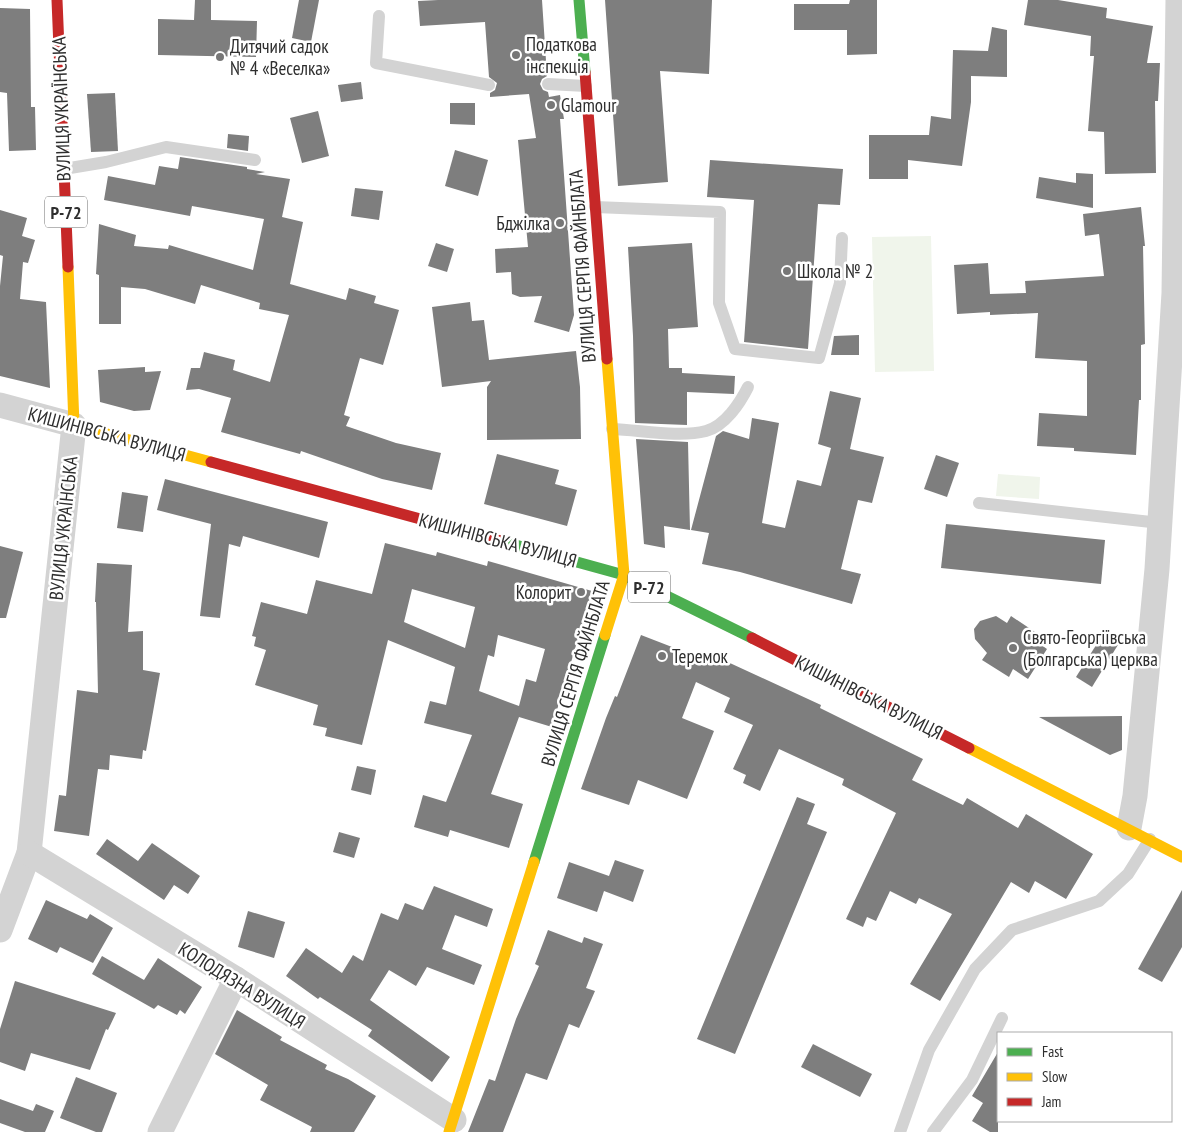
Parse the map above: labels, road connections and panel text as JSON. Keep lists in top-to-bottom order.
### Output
{
  "streets": {
    "main road": [
      "ВУЛИЦЯ УКРАЇНСЬКА",
      "Р-72",
      "ВУЛИЦЯ СЕРГІЯ ФАЙНБЛАТА",
      "КИШИНІВСЬКА ВУЛИЦЯ"
    ],
    "street": ["КОЛОДЯЗНА ВУЛИЦЯ"]
  },
  "crossings": [
    ["ВУЛИЦЯ УКРАЇНСЬКА", "КИШИНІВСЬКА ВУЛИЦЯ"],
    ["ВУЛИЦЯ УКРАЇНСЬКА", "КОЛОДЯЗНА ВУЛИЦЯ"],
    ["ВУЛИЦЯ СЕРГІЯ ФАЙНБЛАТА", "КИШИНІВСЬКА ВУЛИЦЯ"],
    ["ВУЛИЦЯ СЕРГІЯ ФАЙНБЛАТА", "КОЛОДЯЗНА ВУЛИЦЯ"]
  ],
  "places": [
    "Податкова інспекція",
    "Дитячий садок № 4 «Веселка»",
    "Glamour",
    "Бджілка",
    "Школа № 2",
    "Колорит",
    "Свято-Георгіївська (Болгарська) церква",
    "Теремок"
  ],
  "legend": ["Fast", "Slow", "Jam"]
}
